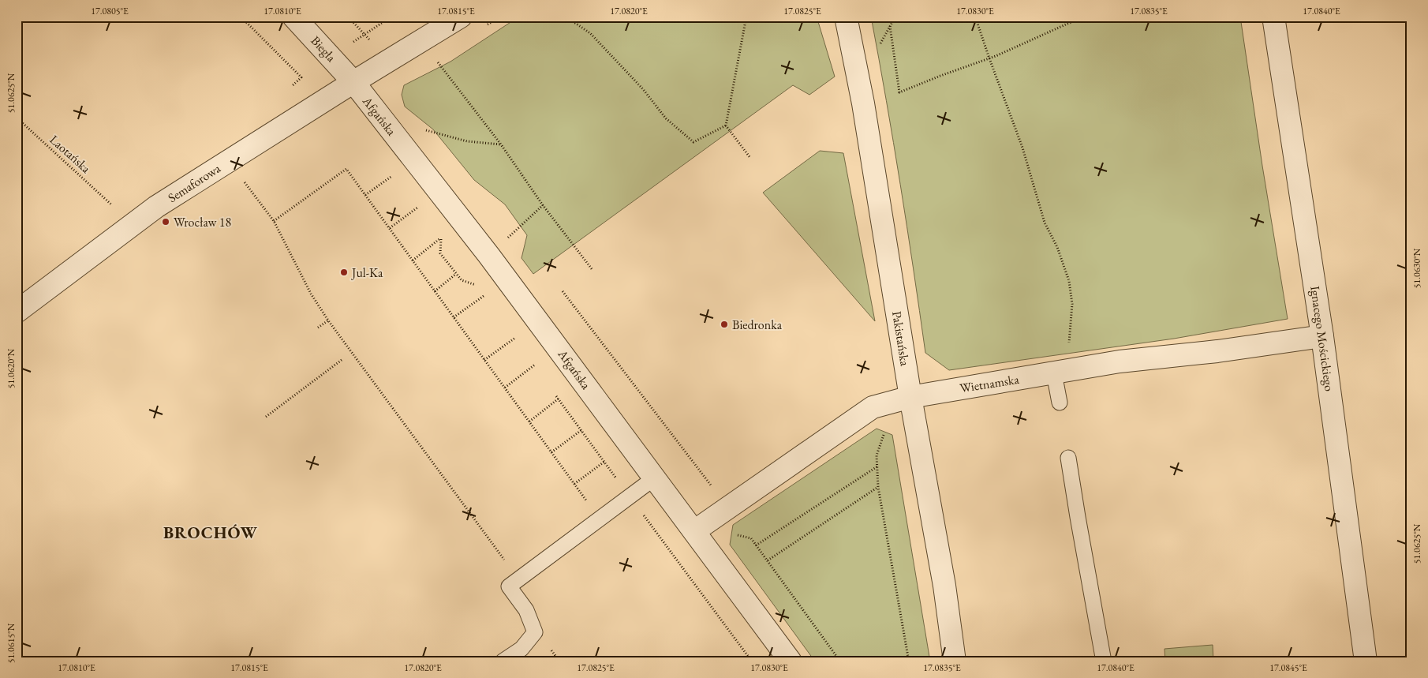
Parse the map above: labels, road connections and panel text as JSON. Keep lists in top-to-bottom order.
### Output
{
  "streets": {
    "street": [
      "Biegła",
      "Afgańska",
      "Semaforowa",
      "Pakistańska",
      "Ignacego Mościckiego",
      "Wietnamska"
    ],
    "path": ["Laotańska"]
  },
  "crossings": [
    ["Biegła", "Afgańska"],
    ["Biegła", "Semaforowa"],
    ["Afgańska", "Semaforowa"],
    ["Afgańska", "Wietnamska"],
    ["Pakistańska", "Wietnamska"],
    ["Ignacego Mościckiego", "Wietnamska"]
  ],
  "districts": ["BROCHÓW"],
  "places": ["Wrocław 18", "Jul-Ka", "Biedronka"],
  "coordinates": [
    "17.0805°E",
    "17.0810°E",
    "17.0815°E",
    "17.0820°E",
    "17.0825°E",
    "17.0830°E",
    "17.0835°E",
    "17.0840°E",
    "51.0625°N",
    "51.0630°N",
    "51.0620°N",
    "51.0615°N",
    "17.0845°E"
  ]
}
